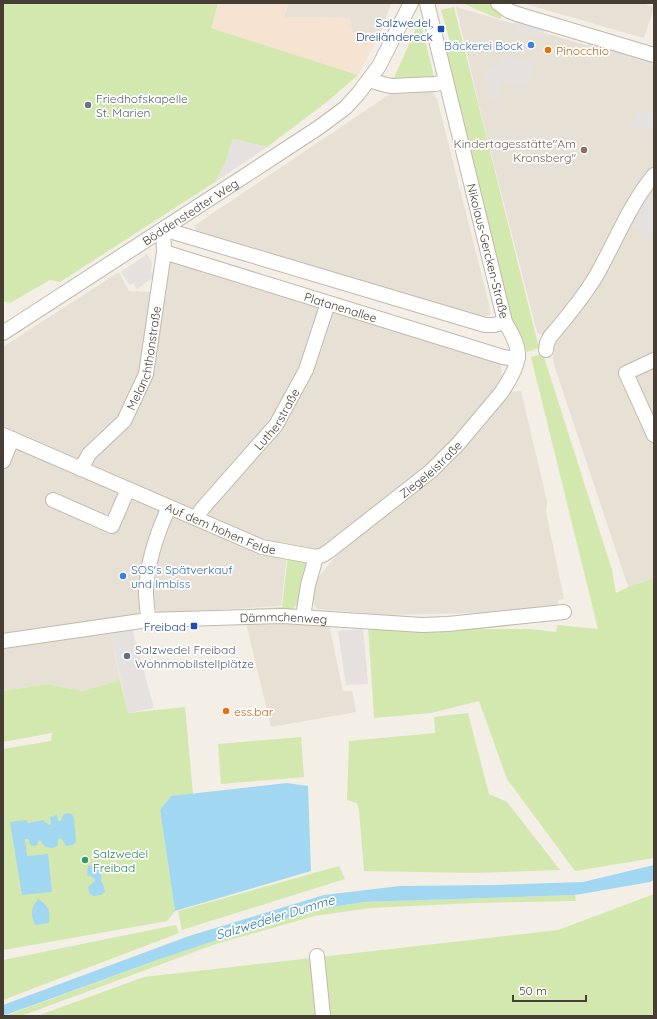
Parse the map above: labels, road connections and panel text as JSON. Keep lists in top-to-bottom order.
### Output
{
  "streets": {
    "street": [
      "Böddenstedter Weg",
      "Nikolaus-Gercken-Straße",
      "Platanenallee",
      "Melanchthonstraße",
      "Lutherstraße",
      "Ziegeleistraße",
      "Auf dem hohen Felde",
      "Dämmchenweg"
    ]
  },
  "crossings": [
    ["Böddenstedter Weg", "Platanenallee"],
    ["Böddenstedter Weg", "Melanchthonstraße"],
    ["Nikolaus-Gercken-Straße", "Platanenallee"],
    ["Nikolaus-Gercken-Straße", "Ziegeleistraße"],
    ["Platanenallee", "Melanchthonstraße"],
    ["Platanenallee", "Lutherstraße"],
    ["Platanenallee", "Ziegeleistraße"],
    ["Melanchthonstraße", "Auf dem hohen Felde"],
    ["Lutherstraße", "Auf dem hohen Felde"],
    ["Ziegeleistraße", "Auf dem hohen Felde"]
  ],
  "water": ["Salzwedeler Dumme"],
  "places": {
    "transit": ["Salzwedel, Dreiländereck", "Freibad"],
    "other": [
      "Bäckerei Bock",
      "Pinocchio",
      "Friedhofskapelle St. Marien",
      "Kindertagesstätte\"Am Kronsberg\"",
      "SOS's Spätverkauf und Imbiss",
      "Salzwedel Freibad Wohnmobilstellplätze",
      "ess.bar",
      "Salzwedel Freibad"
    ]
  },
  "scale_bar": "50 m"
}
